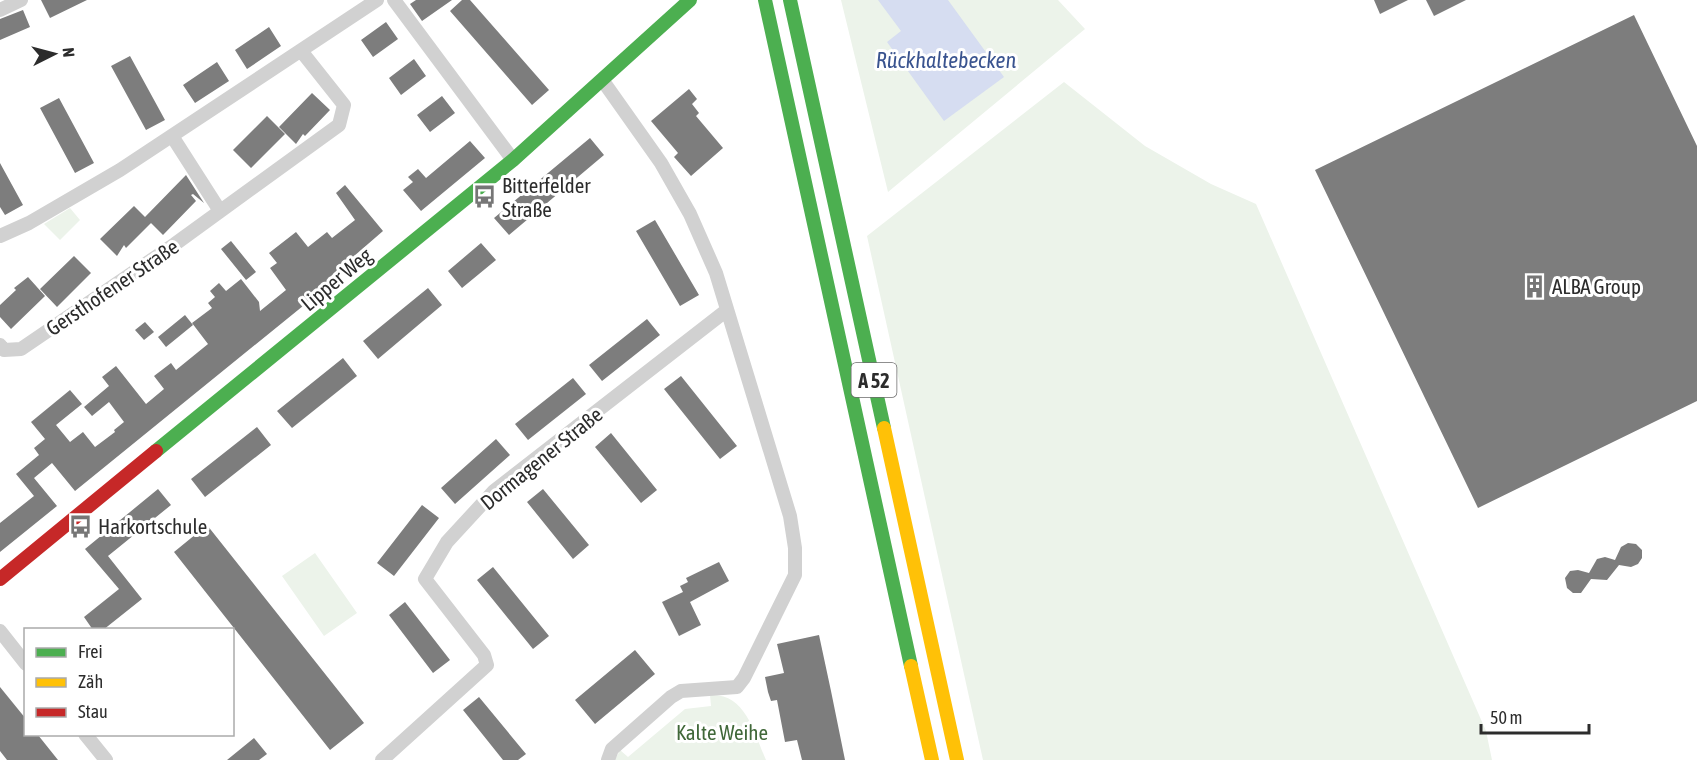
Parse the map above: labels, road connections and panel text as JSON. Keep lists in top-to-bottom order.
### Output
{
  "streets": {
    "main road": ["Lipper Weg", "A 52"],
    "street": ["Gersthofener Straße", "Dormagener Straße"]
  },
  "water": ["Rückhaltebecken"],
  "parks": ["Kalte Weihe"],
  "places": {
    "bus stop": ["Bitterfelder Straße", "Harkortschule"],
    "building": ["ALBA Group"]
  },
  "legend": ["Frei", "Zäh", "Stau"],
  "scale_bar": "50 m",
  "north": "right"
}
